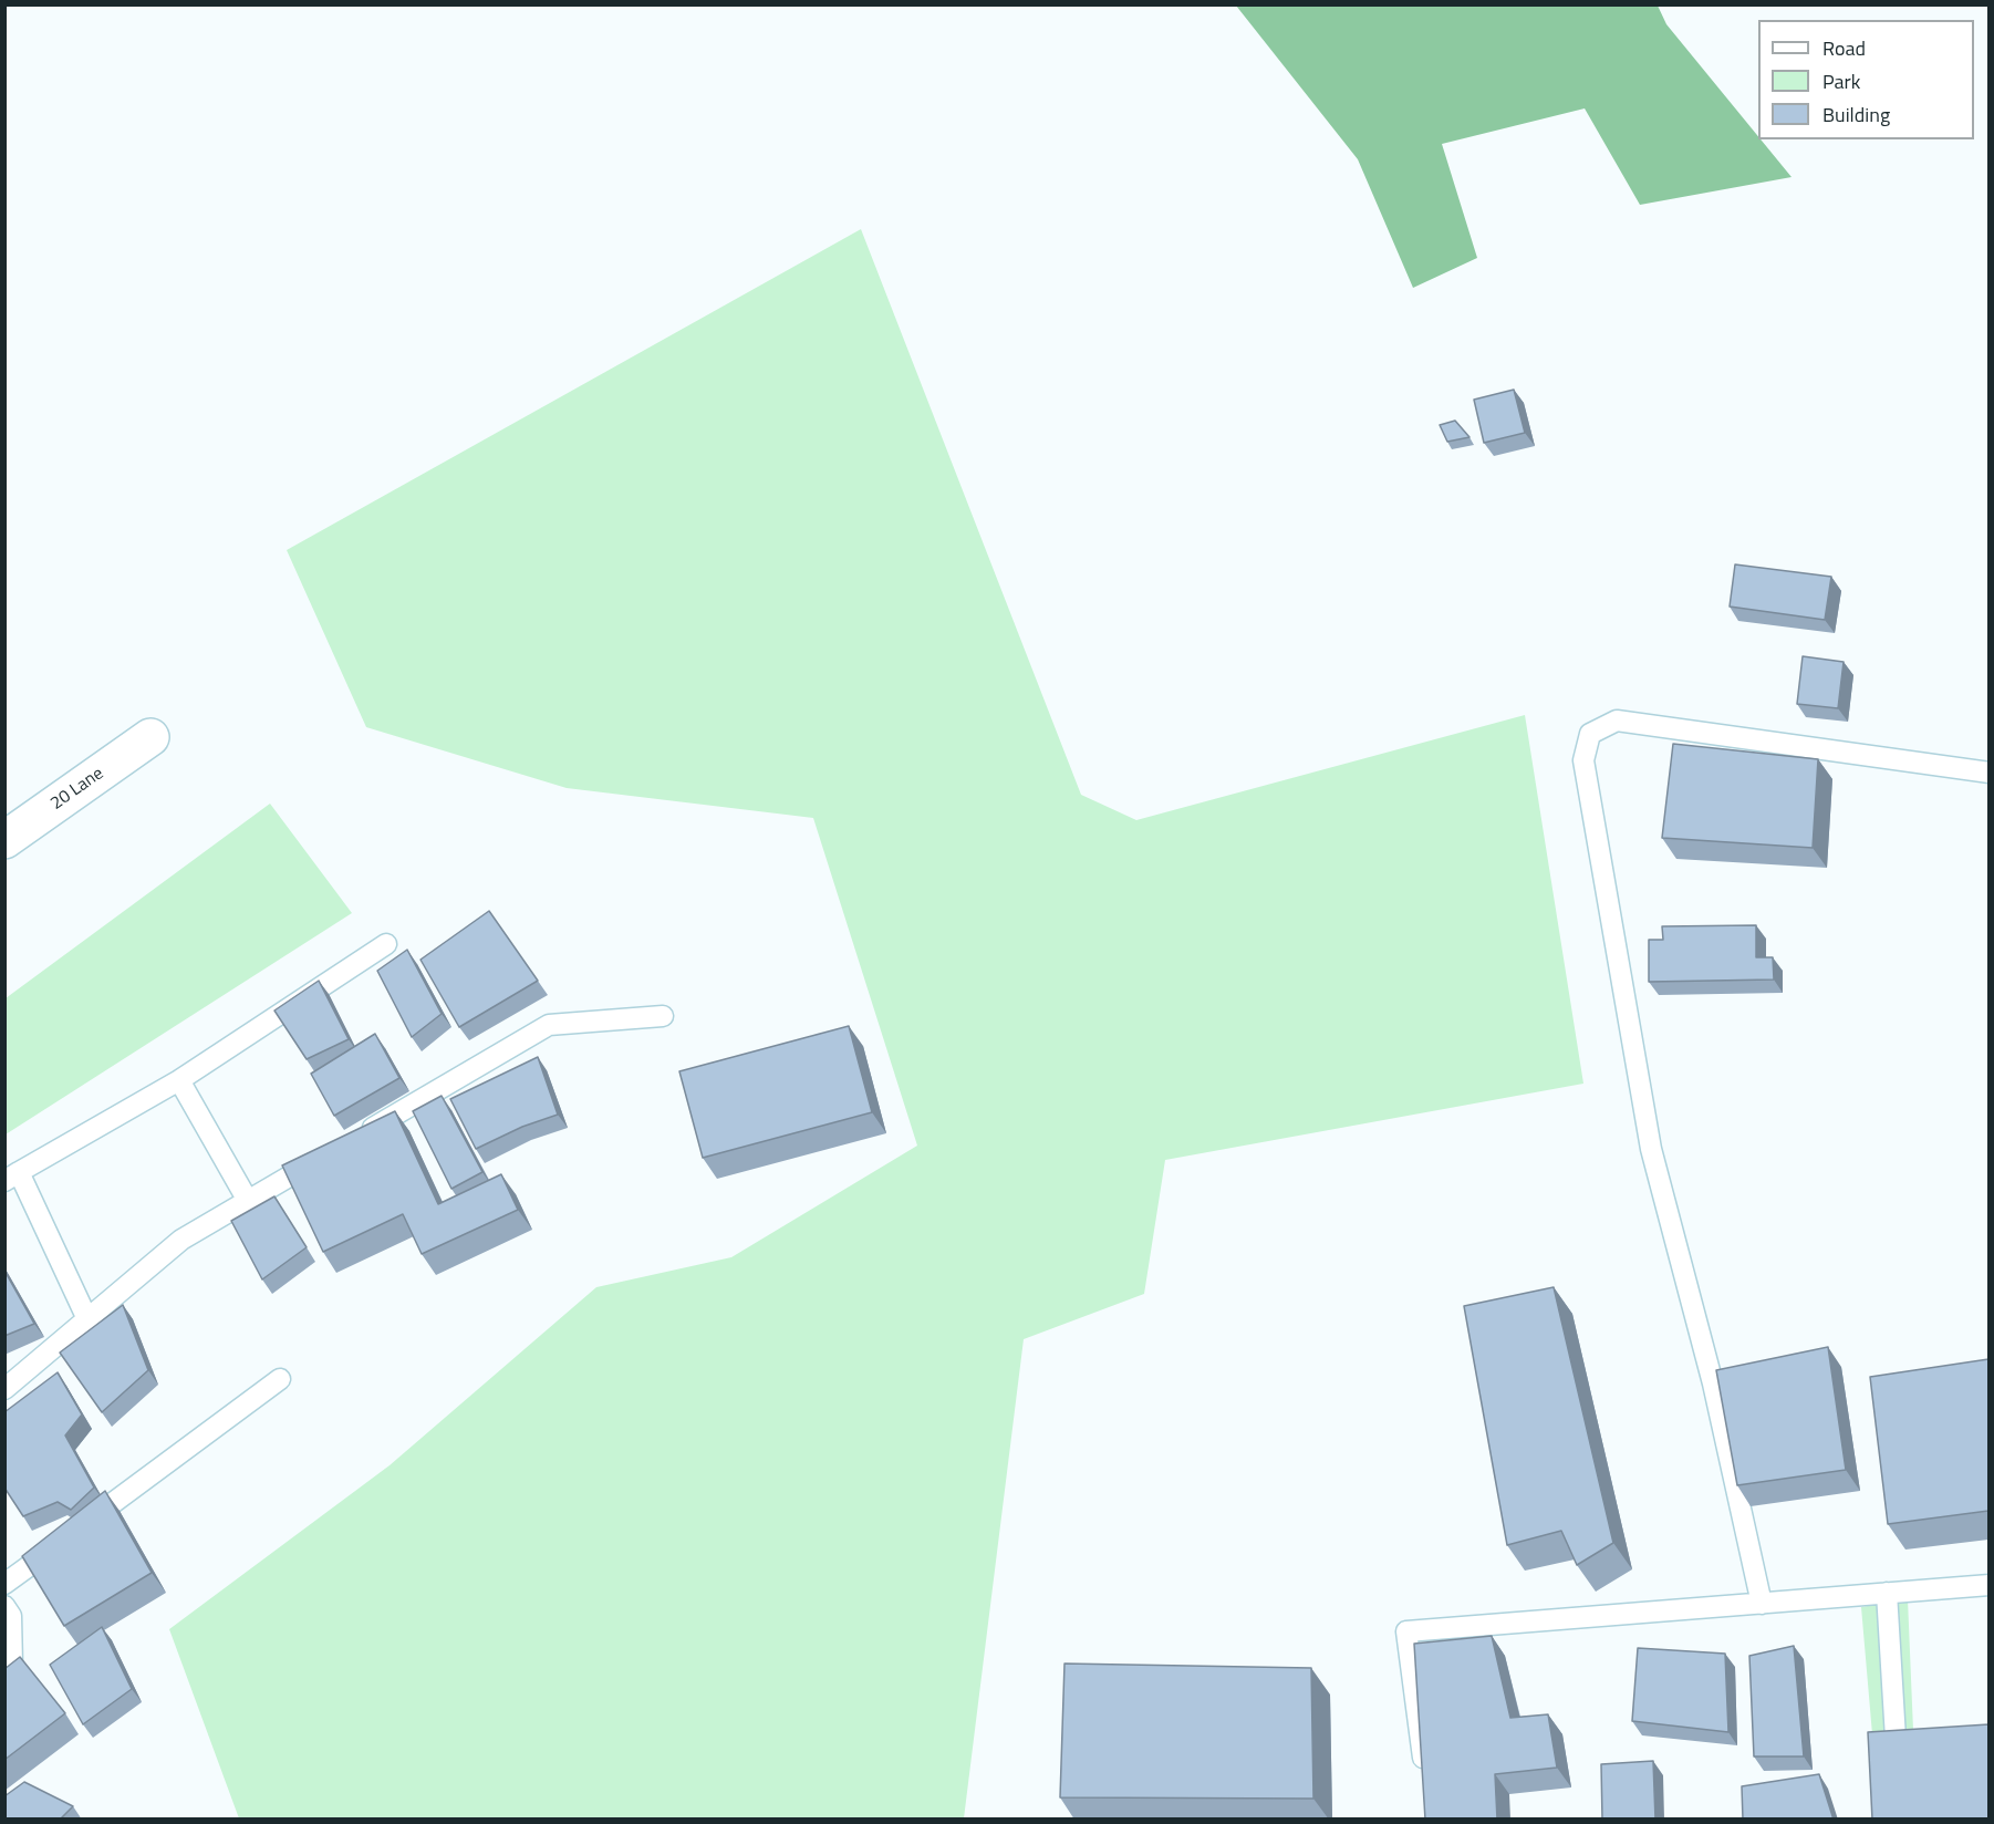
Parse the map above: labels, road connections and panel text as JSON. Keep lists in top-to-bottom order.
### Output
{
  "streets": {
    "street": ["20 Lane"]
  },
  "legend": ["Road", "Park", "Building"]
}
